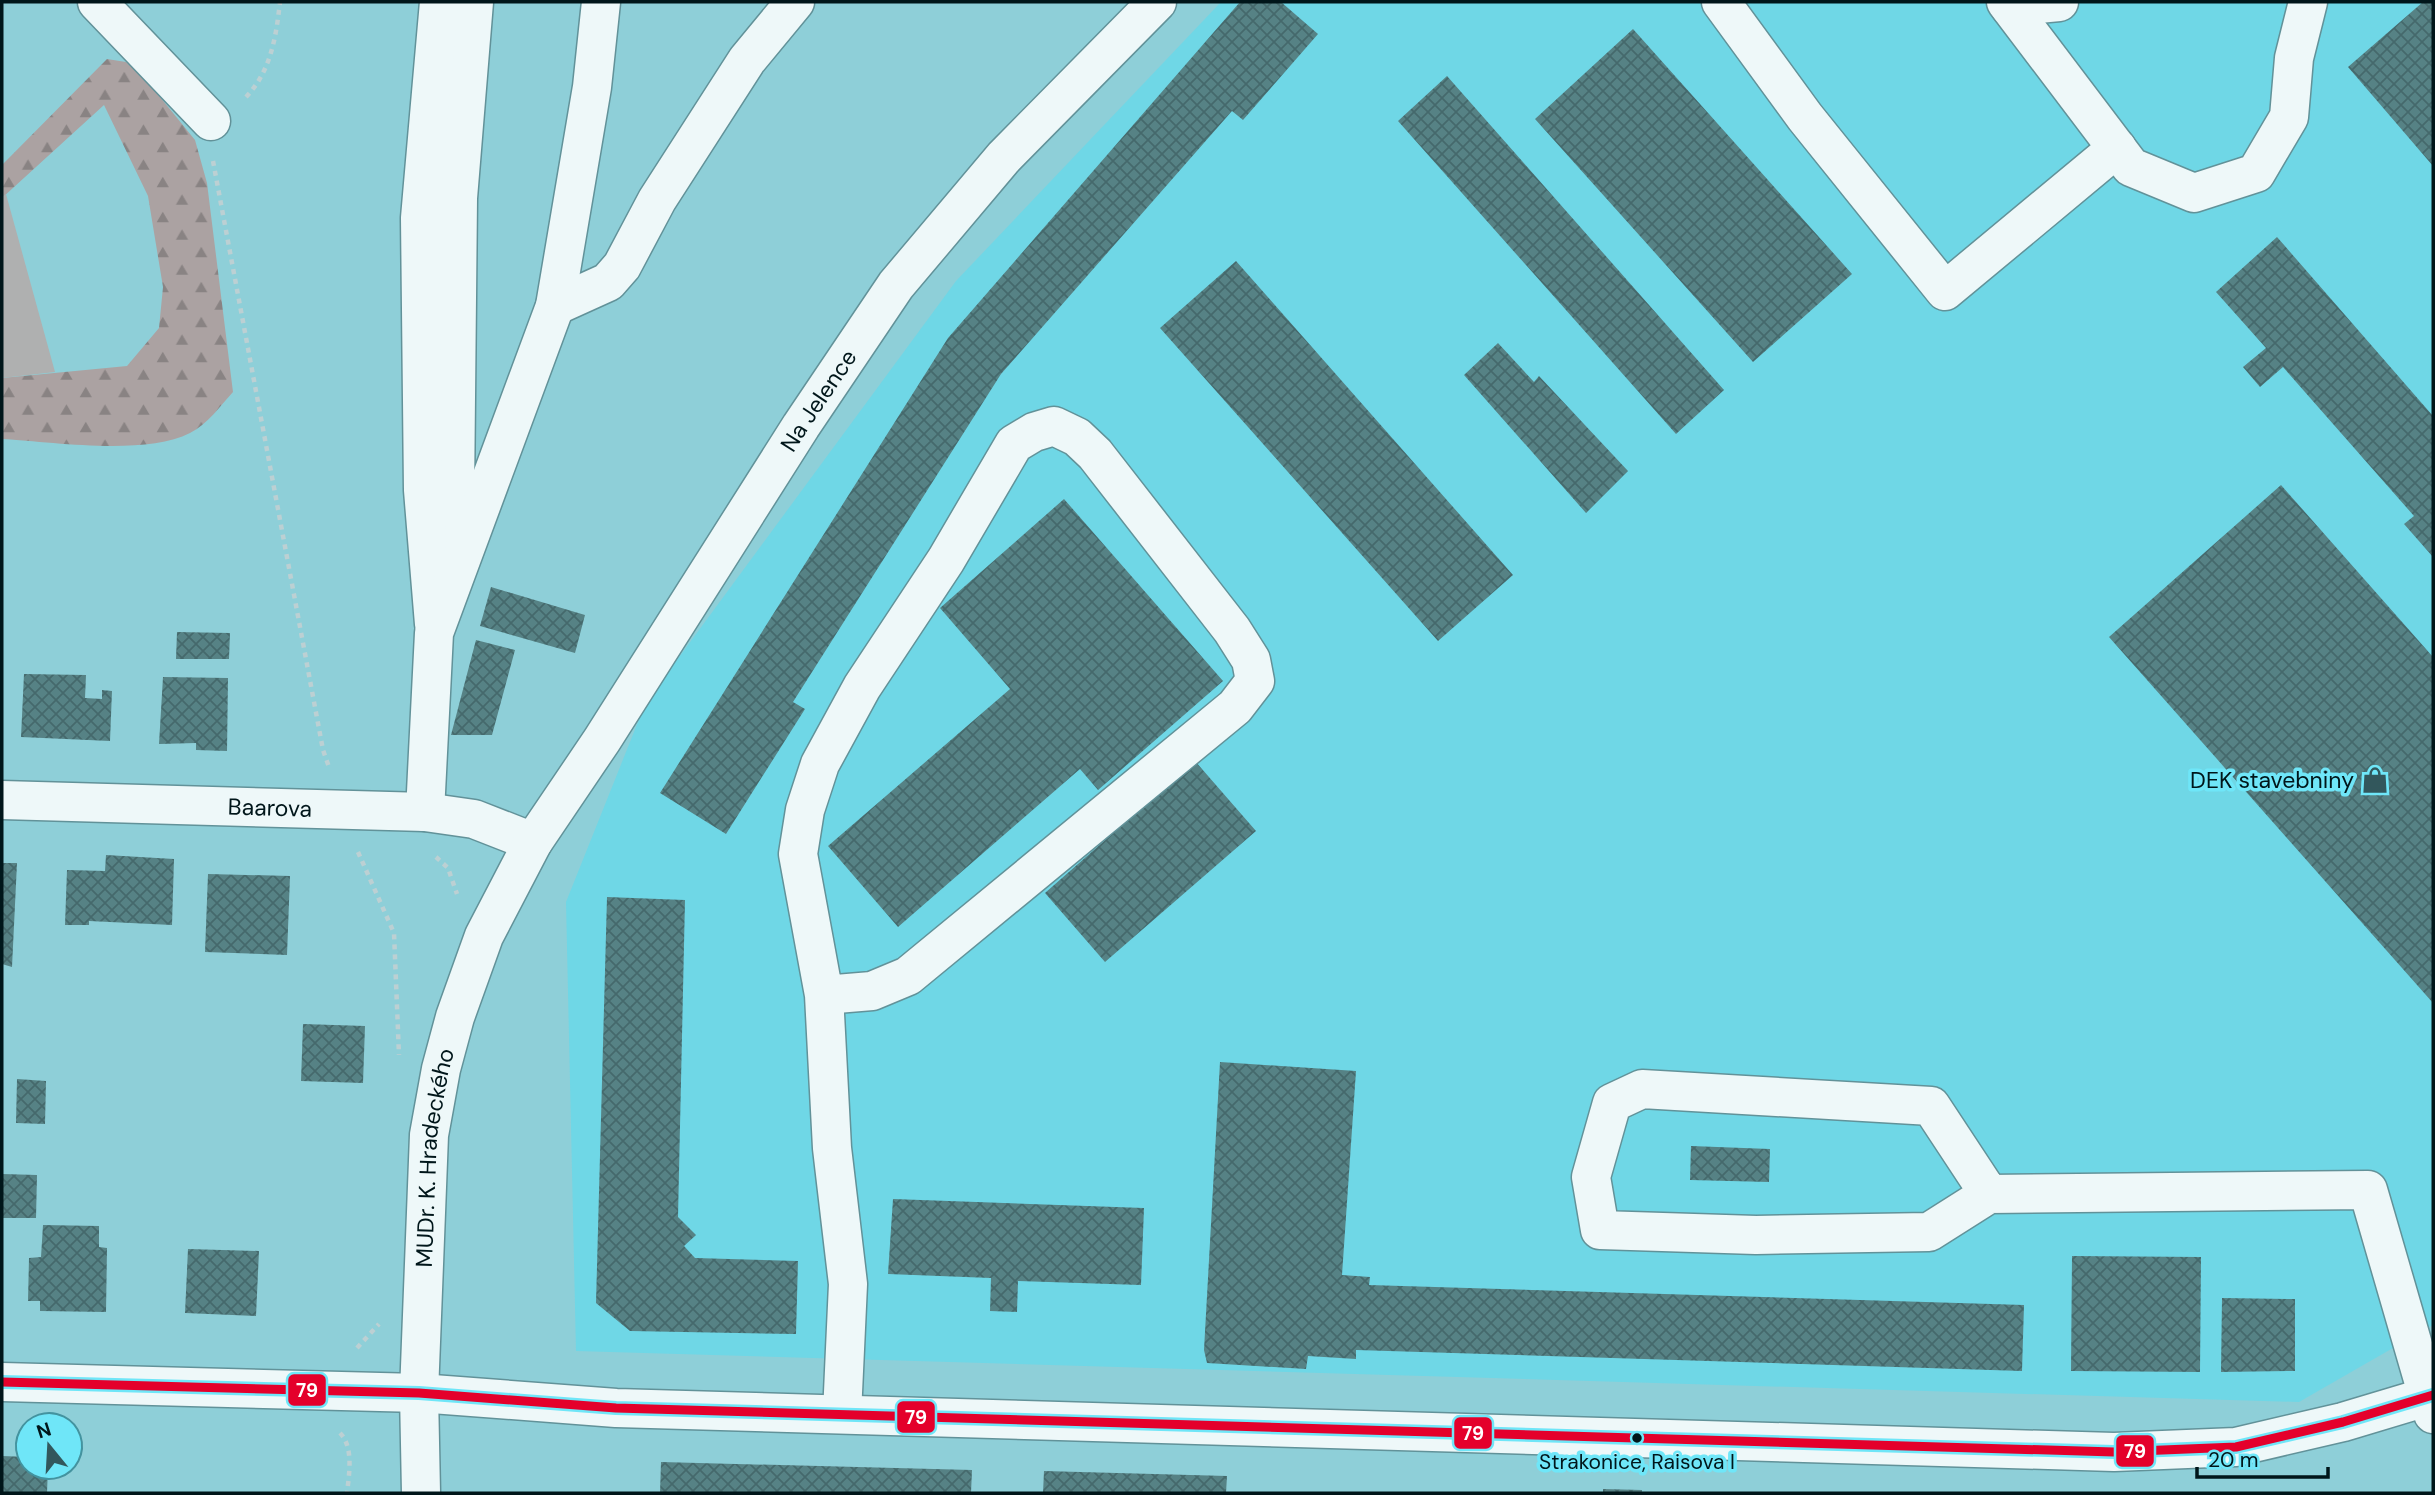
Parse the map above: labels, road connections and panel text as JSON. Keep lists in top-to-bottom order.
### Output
{
  "streets": {
    "street": ["Na Jelence", "Baarova", "MUDr. K. Hradeckého"]
  },
  "crossings": [
    ["Na Jelence", "Baarova"],
    ["Na Jelence", "MUDr. K. Hradeckého"],
    ["Baarova", "MUDr. K. Hradeckého"]
  ],
  "places": {
    "shop": ["DEK stavebniny"],
    "other": ["Strakonice, Raisova I"]
  },
  "lines": ["transit line 79"],
  "scale_bar": "20 m",
  "north": "top"
}
